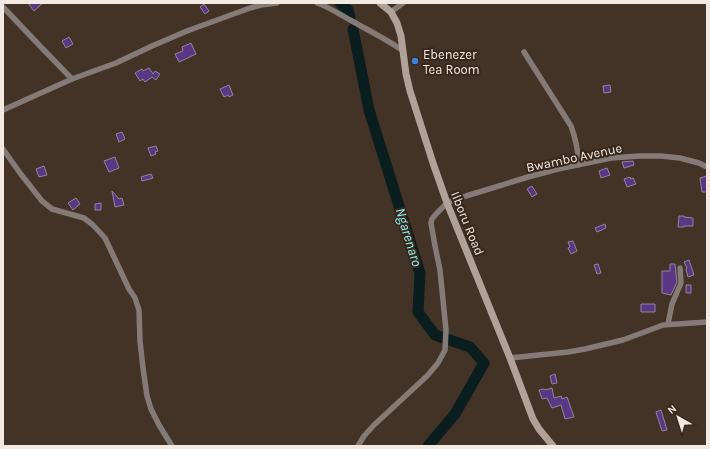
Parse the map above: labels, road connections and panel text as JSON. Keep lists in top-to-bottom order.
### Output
{
  "streets": {
    "street": ["Bwambo Avenue", "Ilboru Road"]
  },
  "crossings": [
    ["Bwambo Avenue", "Ilboru Road"]
  ],
  "water": ["Ngarenaro"],
  "places": ["Ebenezer Tea Room"],
  "north": "top left"
}
